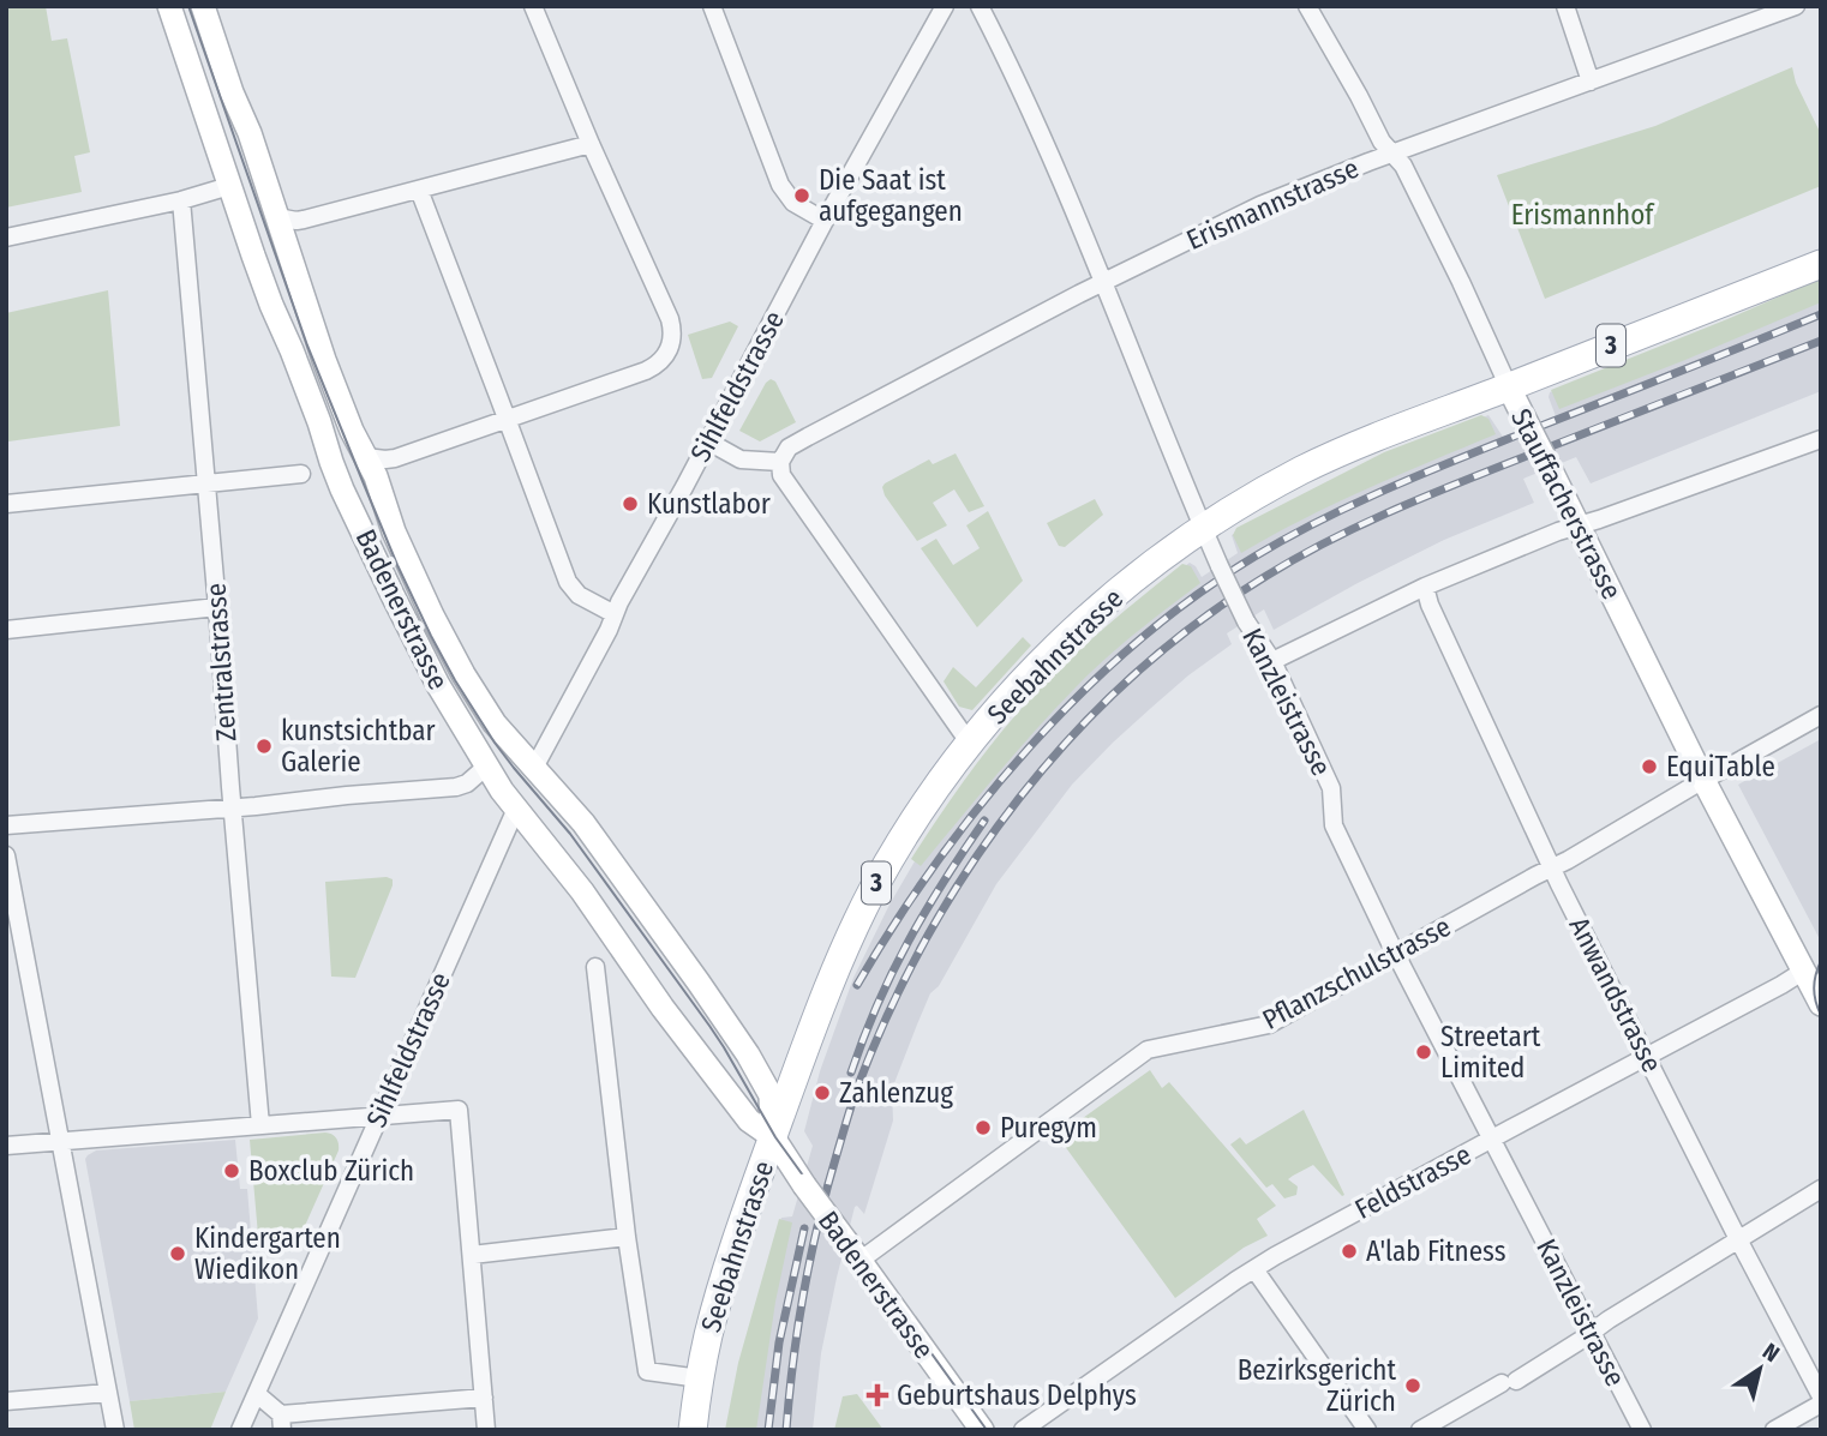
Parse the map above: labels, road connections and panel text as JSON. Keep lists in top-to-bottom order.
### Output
{
  "streets": {
    "main road": ["3", "Seebahnstrasse"],
    "street": [
      "Erismannstrasse",
      "Sihlfeldstrasse",
      "Stauffacherstrasse",
      "Badenerstrasse",
      "Zentralstrasse",
      "Kanzleistrasse",
      "Pflanzschulstrasse",
      "Anwandstrasse",
      "Feldstrasse"
    ]
  },
  "crossings": [
    ["Erismannstrasse", "Stauffacherstrasse"],
    ["Erismannstrasse", "Kanzleistrasse"],
    ["Sihlfeldstrasse", "Badenerstrasse"],
    ["Stauffacherstrasse", "Seebahnstrasse"],
    ["Stauffacherstrasse", "Pflanzschulstrasse"],
    ["Stauffacherstrasse", "Feldstrasse"],
    ["Badenerstrasse", "Seebahnstrasse"],
    ["Badenerstrasse", "Pflanzschulstrasse"],
    ["Seebahnstrasse", "Kanzleistrasse"],
    ["Kanzleistrasse", "Pflanzschulstrasse"],
    ["Kanzleistrasse", "Feldstrasse"],
    ["Pflanzschulstrasse", "Anwandstrasse"],
    ["Anwandstrasse", "Feldstrasse"]
  ],
  "parks": ["Erismannhof"],
  "places": {
    "other": [
      "Die Saat ist aufgegangen",
      "Kunstlabor",
      "kunstsichtbar Galerie",
      "EquiTable",
      "Streetart Limited",
      "Zahlenzug",
      "Puregym",
      "Boxclub Zürich",
      "A'lab Fitness",
      "Kindergarten Wiedikon",
      "Bezirksgericht Zürich"
    ],
    "health": ["Geburtshaus Delphys"]
  },
  "north": "top right"
}
